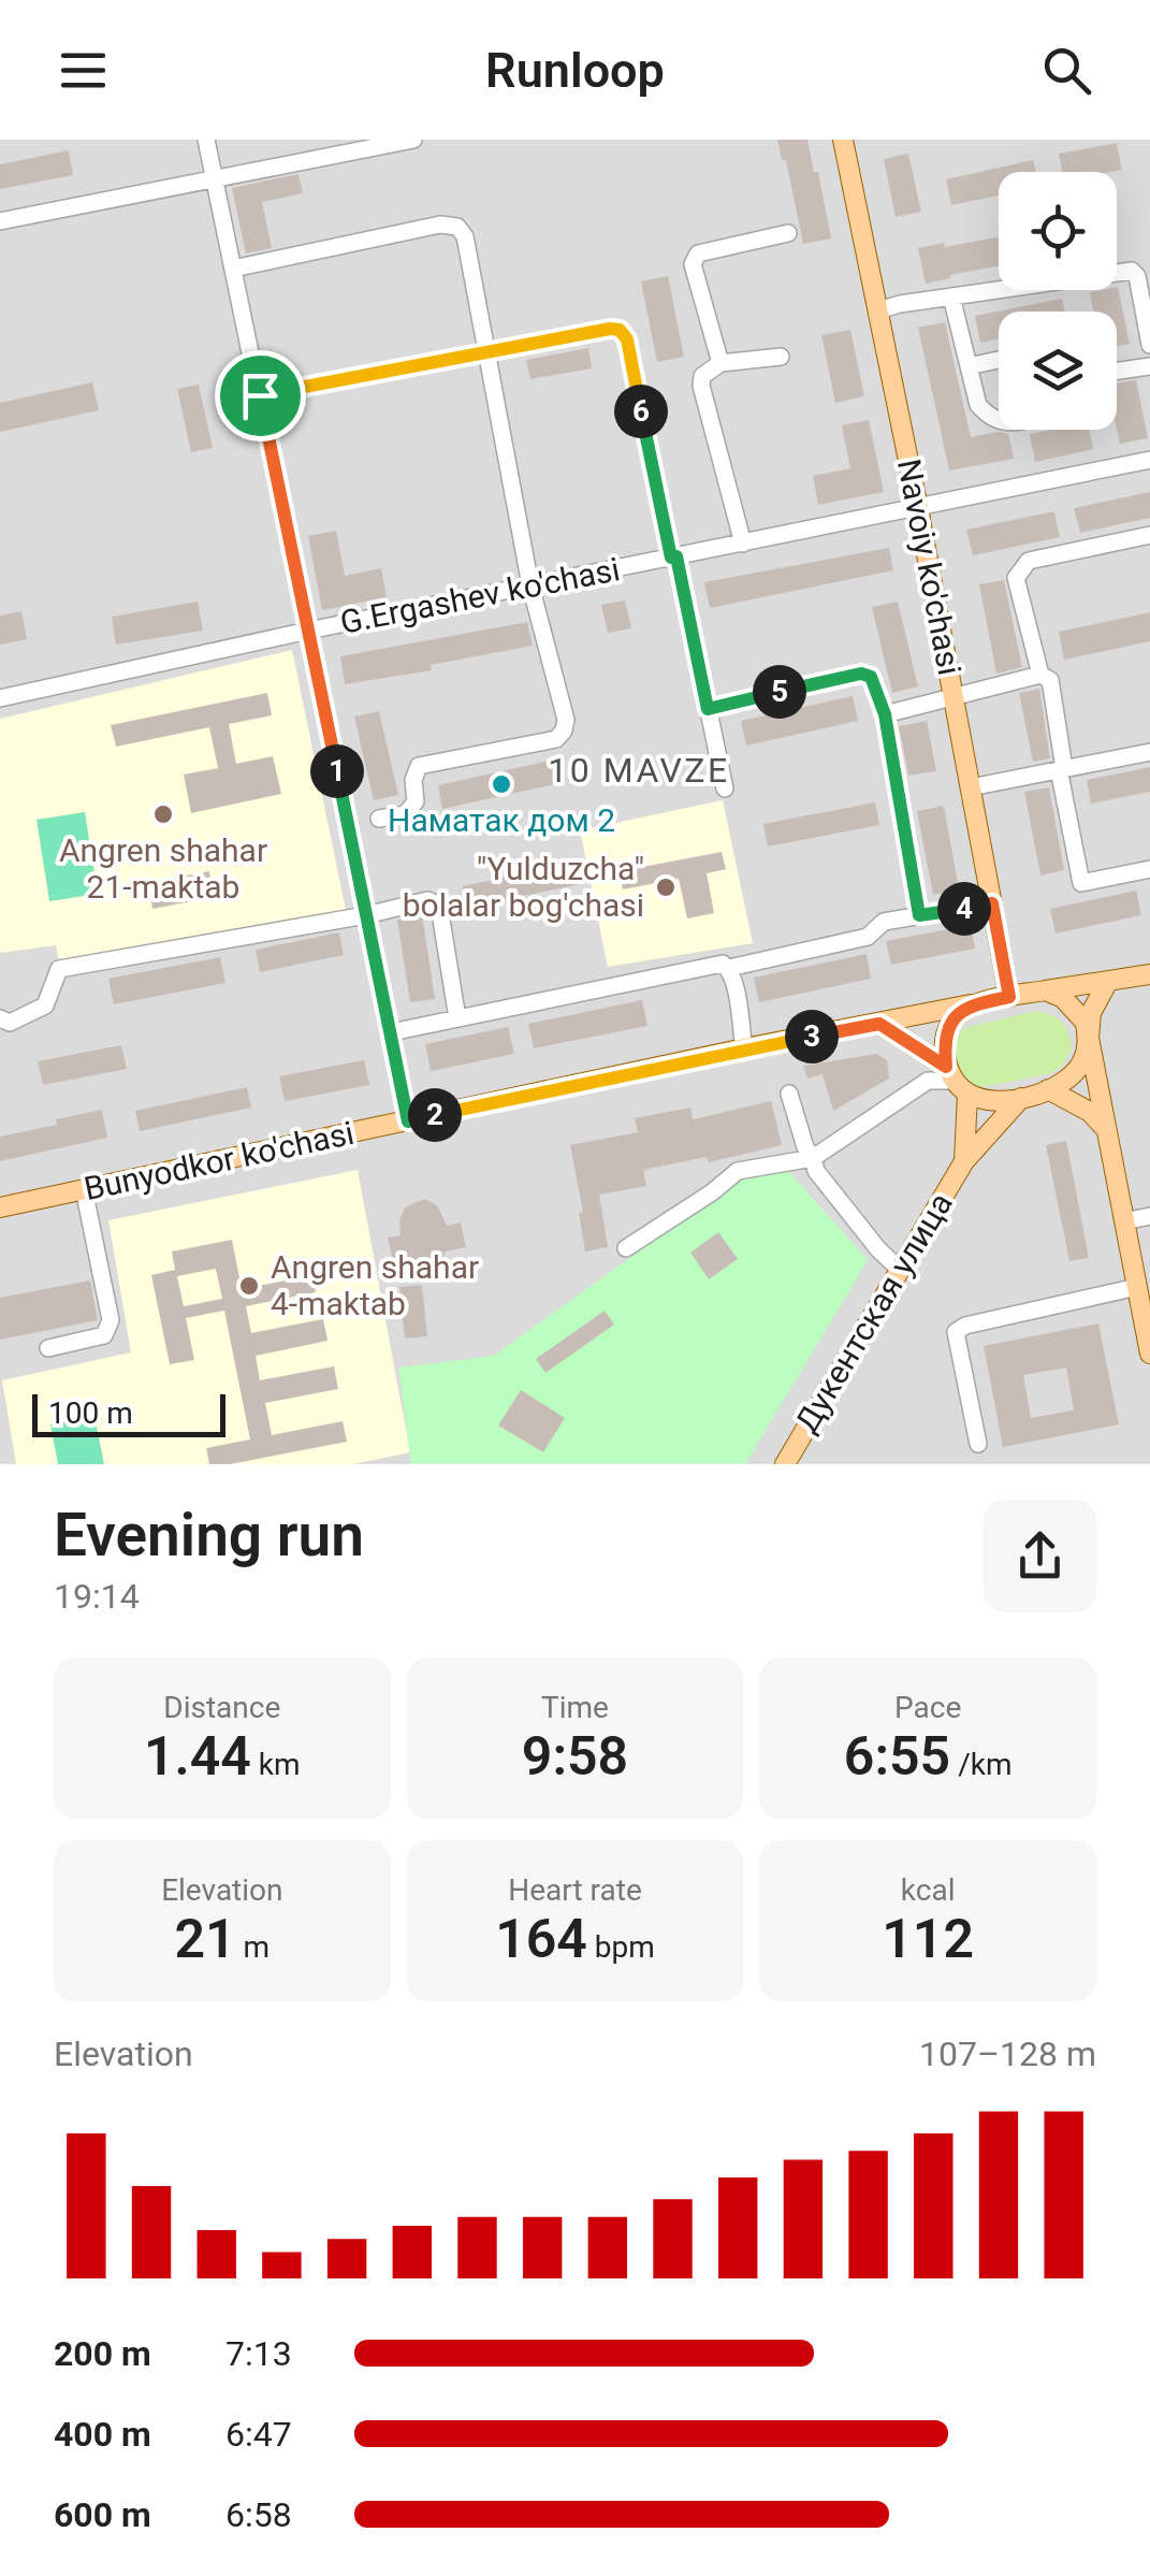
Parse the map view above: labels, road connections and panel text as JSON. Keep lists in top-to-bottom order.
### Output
{
  "streets": {
    "main road": ["Navoiy ko'chasi", "Bunyodkor ko'chasi", "Дукентская улица"],
    "street": ["G.Ergashev ko'chasi"]
  },
  "crossings": [
    ["Navoiy ko'chasi", "G.Ergashev ko'chasi"],
    ["Navoiy ko'chasi", "Bunyodkor ko'chasi"],
    ["Navoiy ko'chasi", "Дукентская улица"],
    ["Bunyodkor ko'chasi", "Дукентская улица"]
  ],
  "districts": ["10 MAVZE"],
  "places": [
    "Наматак дом 2",
    "Angren shahar 21-maktab",
    "\"Yulduzcha\" bolalar bog'chasi",
    "Angren shahar 4-maktab"
  ],
  "scale_bar": "100 m",
  "page": {
    "header": "Runloop",
    "pins": [
      "6",
      "5",
      "1",
      "4",
      "3",
      "2"
    ],
    "scale": "100 m",
    "heading": ["Evening run", "19:14"],
    "stats": [
      ["Distance", "1.44 km"],
      ["Time", "9:58"],
      ["Pace", "6:55 /km"],
      ["Elevation", "21 m"],
      ["Heart rate", "164 bpm"],
      ["kcal", "112"]
    ],
    "chart": ["Elevation", "107–128 m"],
    "list": [
      {
        "name": "200 m",
        "note": "7:13"
      },
      {
        "name": "400 m",
        "note": "6:47"
      },
      {
        "name": "600 m",
        "note": "6:58"
      }
    ]
  }
}
